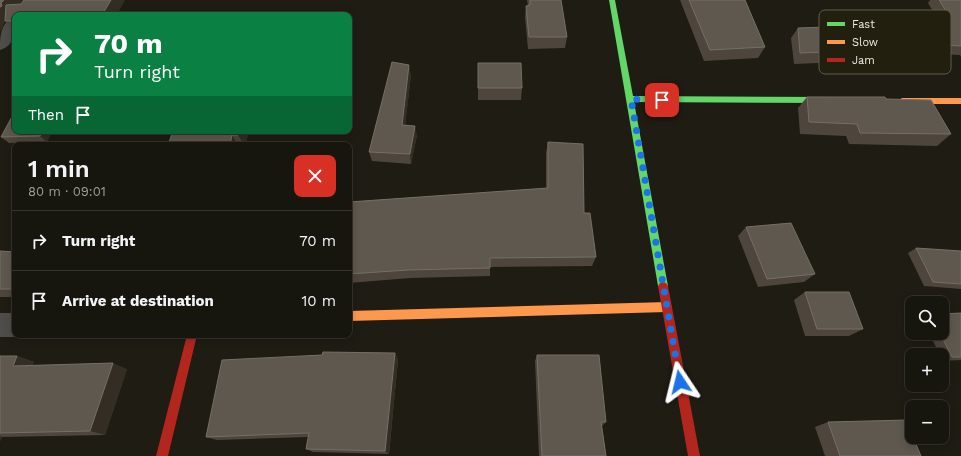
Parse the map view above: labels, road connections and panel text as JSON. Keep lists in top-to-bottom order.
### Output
{
  "legend": ["Fast", "Slow", "Jam"],
  "page": {
    "turn": ["70 m", "Turn right"],
    "then": "Then",
    "heading": ["1 min", "80 m · 09:01"],
    "list": [
      {
        "name": "Turn right",
        "value": "70 m"
      },
      {
        "name": "Arrive at destination",
        "value": "10 m"
      }
    ],
    "map_buttons": ["+", "−"]
  }
}
